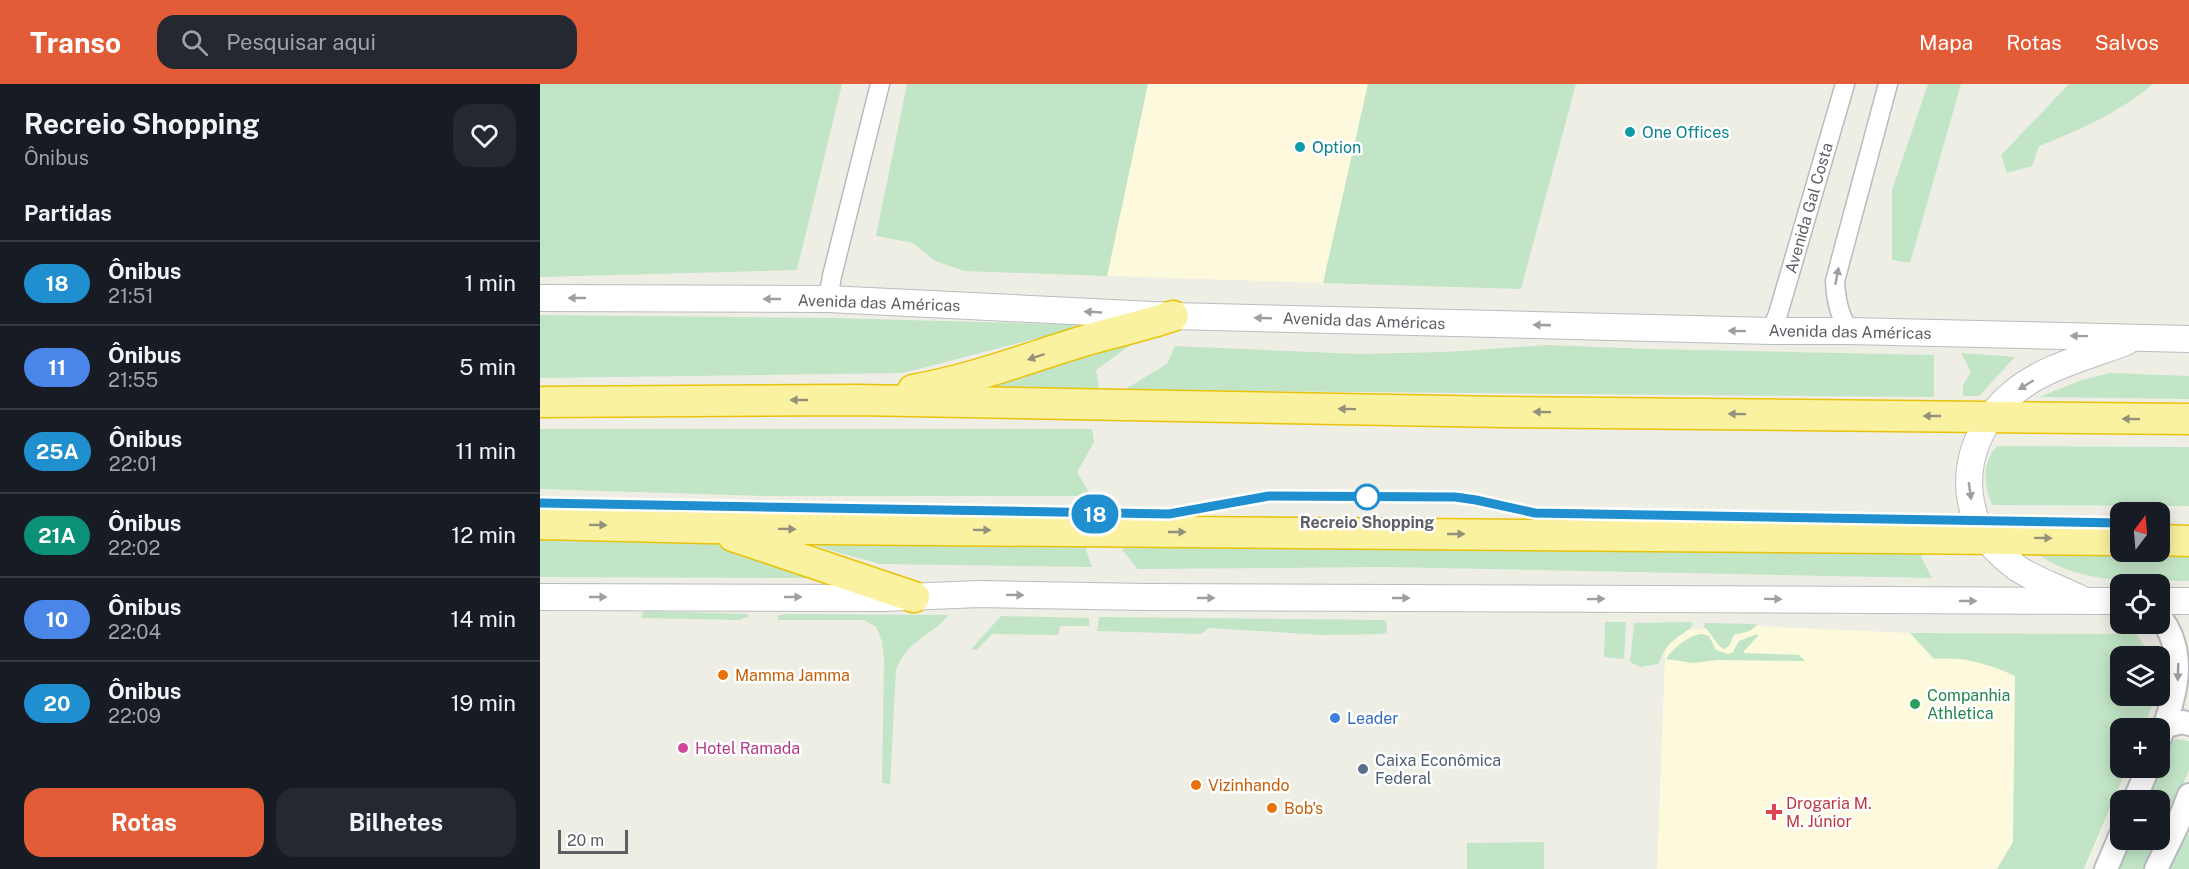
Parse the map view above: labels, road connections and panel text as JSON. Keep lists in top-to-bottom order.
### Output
{
  "streets": {
    "main road": ["Avenida das Américas"],
    "street": ["Avenida Gal Costa"]
  },
  "crossings": [
    ["Avenida Gal Costa", "Avenida das Américas"]
  ],
  "one_way": ["Avenida das Américas"],
  "places": {
    "other": [
      "One Offices",
      "Option",
      "Recreio Shopping",
      "Mamma Jamma",
      "Companhia Athletica",
      "Leader",
      "Hotel Ramada",
      "Caixa Econômica Federal",
      "Vizinhando",
      "Bob's"
    ],
    "health": ["Drogaria M. M. Júnior"]
  },
  "lines": ["bus line 18"],
  "scale_bar": "20 m",
  "north": "top",
  "page": {
    "header": "Transo",
    "search": "Pesquisar aqui",
    "nav": ["Mapa", "Rotas", "Salvos"],
    "heading": [
      ["Recreio Shopping", "Ônibus"],
      "Partidas"
    ],
    "on_map": "18",
    "list": [
      {
        "mark": "18",
        "name": "Ônibus",
        "note": "21:51",
        "value": "1 min"
      },
      {
        "mark": "11",
        "name": "Ônibus",
        "note": "21:55",
        "value": "5 min"
      },
      {
        "mark": "25A",
        "name": "Ônibus",
        "note": "22:01",
        "value": "11 min"
      },
      {
        "mark": "21A",
        "name": "Ônibus",
        "note": "22:02",
        "value": "12 min"
      },
      {
        "mark": "10",
        "name": "Ônibus",
        "note": "22:04",
        "value": "14 min"
      },
      {
        "mark": "20",
        "name": "Ônibus",
        "note": "22:09",
        "value": "19 min"
      }
    ],
    "map_buttons": ["+", "−"],
    "buttons": ["Rotas", "Bilhetes"],
    "scale": "20 m"
  }
}
